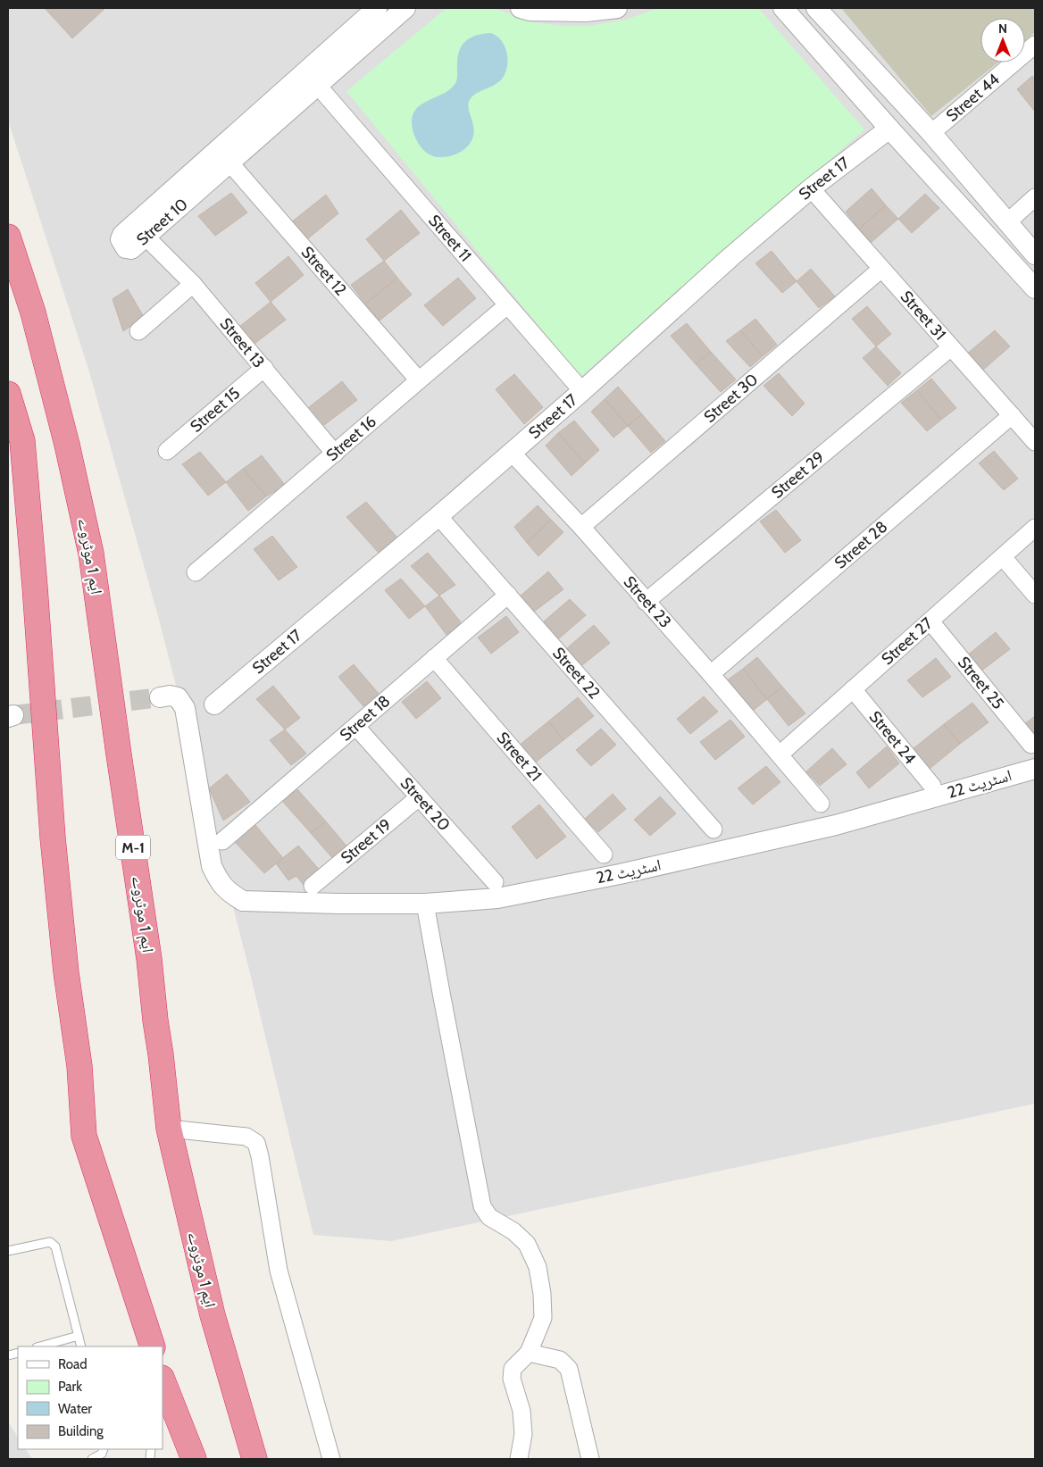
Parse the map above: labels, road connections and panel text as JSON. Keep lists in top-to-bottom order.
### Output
{
  "streets": {
    "highway": ["ایم 1 موٹروے", "M-1"],
    "street": [
      "Street 44",
      "Street 17",
      "Street 10",
      "Street 11",
      "Street 12",
      "Street 31",
      "Street 13",
      "Street 30",
      "Street 15",
      "Street 16",
      "Street 29",
      "Street 28",
      "Street 23",
      "Street 27",
      "Street 22",
      "Street 25",
      "Street 18",
      "Street 24",
      "Street 21",
      "اسٹریٹ 22",
      "Street 20",
      "Street 19"
    ]
  },
  "crossings": [
    ["Street 17", "Street 11"],
    ["Street 17", "Street 31"],
    ["Street 17", "Street 23"],
    ["Street 17", "Street 22"],
    ["Street 10", "Street 11"],
    ["Street 10", "Street 12"],
    ["Street 10", "Street 13"],
    ["Street 11", "Street 16"],
    ["Street 12", "Street 16"],
    ["Street 31", "Street 30"],
    ["Street 31", "Street 29"],
    ["Street 31", "Street 28"],
    ["Street 13", "Street 15"],
    ["Street 13", "Street 16"],
    ["Street 30", "Street 23"],
    ["Street 29", "Street 23"],
    ["Street 28", "Street 23"],
    ["Street 23", "Street 27"],
    ["Street 27", "Street 25"],
    ["Street 27", "Street 24"],
    ["Street 22", "Street 18"],
    ["Street 18", "Street 21"],
    ["Street 18", "Street 20"],
    ["Street 20", "Street 19"]
  ],
  "legend": [
    "Road",
    "Park",
    "Water",
    "Building"
  ],
  "north": "top"
}
